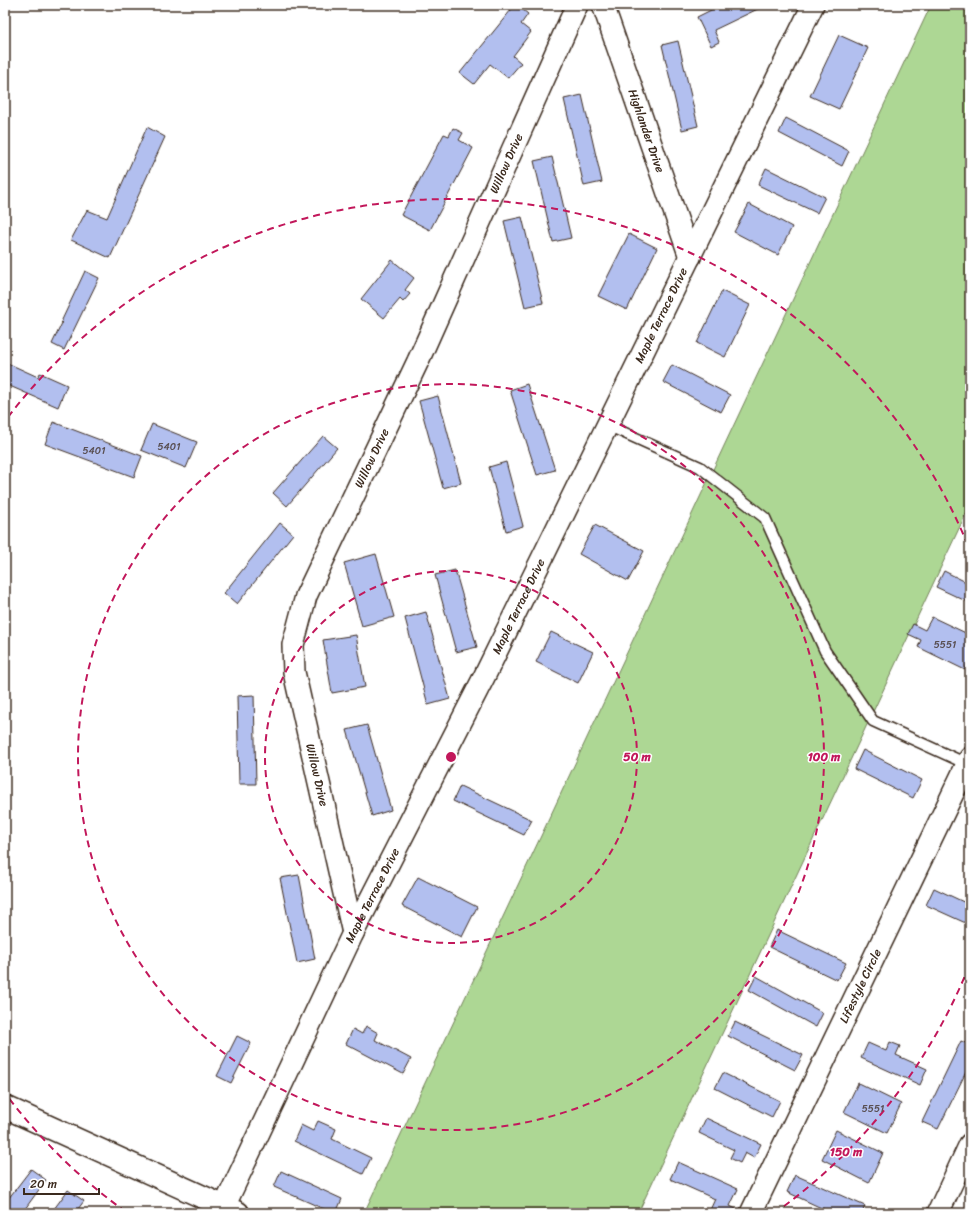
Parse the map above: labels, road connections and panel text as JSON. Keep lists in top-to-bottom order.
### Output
{
  "streets": {
    "street": [
      "Highlander Drive",
      "Willow Drive",
      "Maple Terrace Drive",
      "Lifestyle Circle"
    ]
  },
  "crossings": [
    ["Highlander Drive", "Maple Terrace Drive"],
    ["Willow Drive", "Maple Terrace Drive"]
  ],
  "house_numbers": [
    "5401",
    "5401",
    "5551",
    "5551"
  ],
  "scale_bar": "20 m",
  "rings": ["50 m", "100 m", "150 m"]
}
